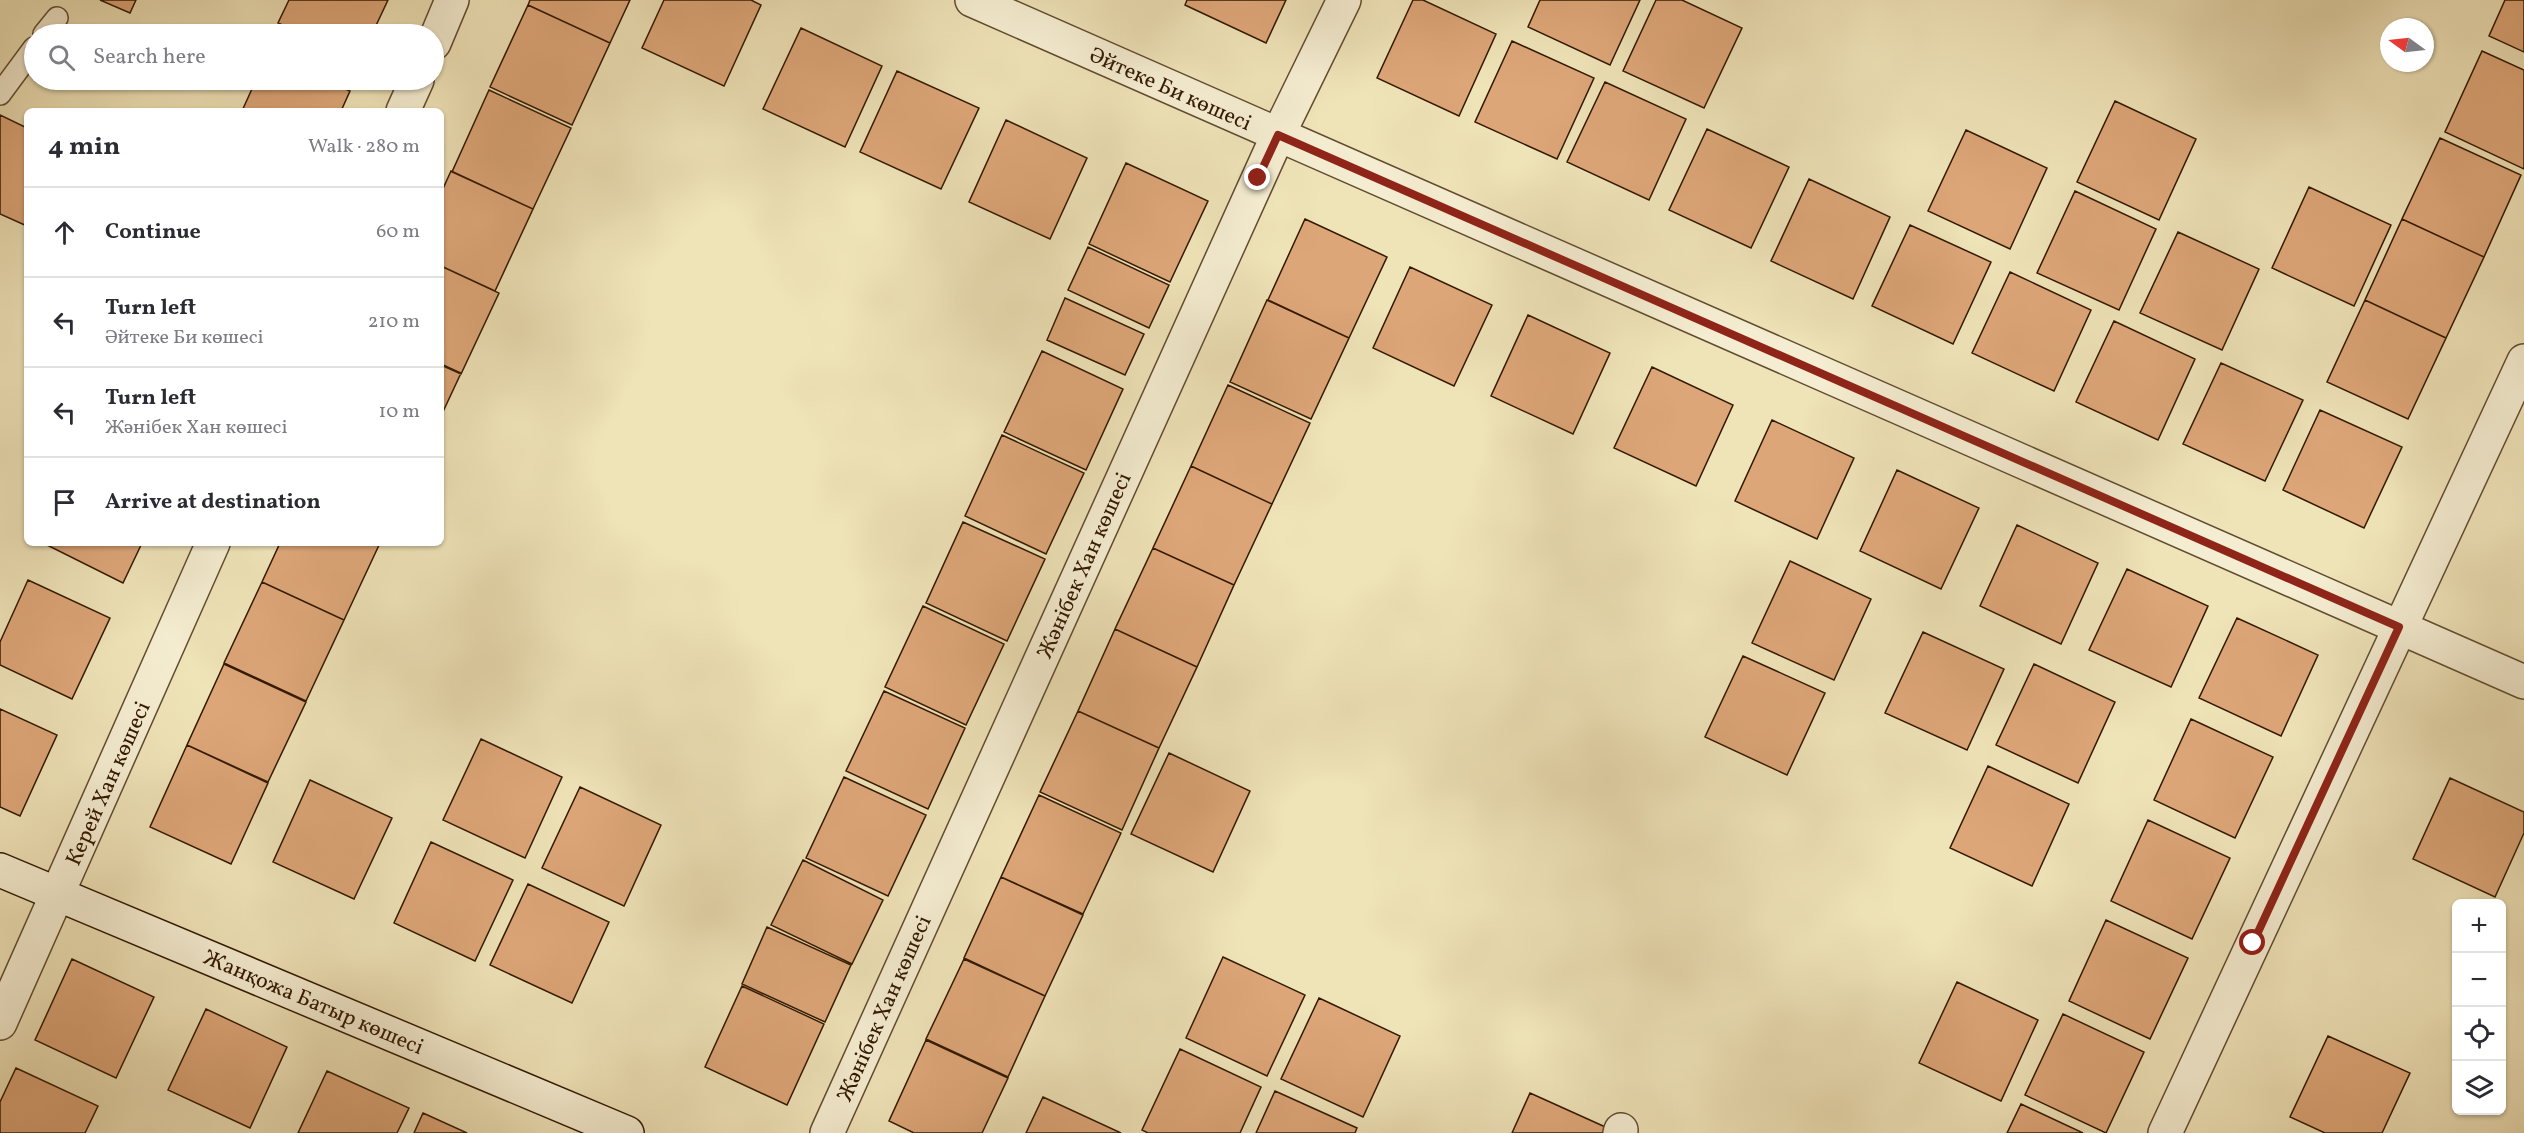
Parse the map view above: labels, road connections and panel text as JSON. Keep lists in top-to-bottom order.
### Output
{
  "streets": {
    "street": [
      "Әйтеке Би көшесі",
      "Жәнібек Хан көшесі",
      "Керей Хан көшесі",
      "Жанқожа Батыр көшесі"
    ]
  },
  "crossings": [
    ["Әйтеке Би көшесі", "Жәнібек Хан көшесі"],
    ["Керей Хан көшесі", "Жанқожа Батыр көшесі"]
  ],
  "north": "left",
  "page": {
    "search": "Search here",
    "heading": ["4 min", "Walk · 280 m"],
    "list": [
      ["Continue", "60 m"],
      ["Turn left", "Әйтеке Би көшесі", "210 m"],
      ["Turn left", "Жәнібек Хан көшесі", "10 m"],
      "Arrive at destination"
    ],
    "map_buttons": ["+", "−"]
  }
}
